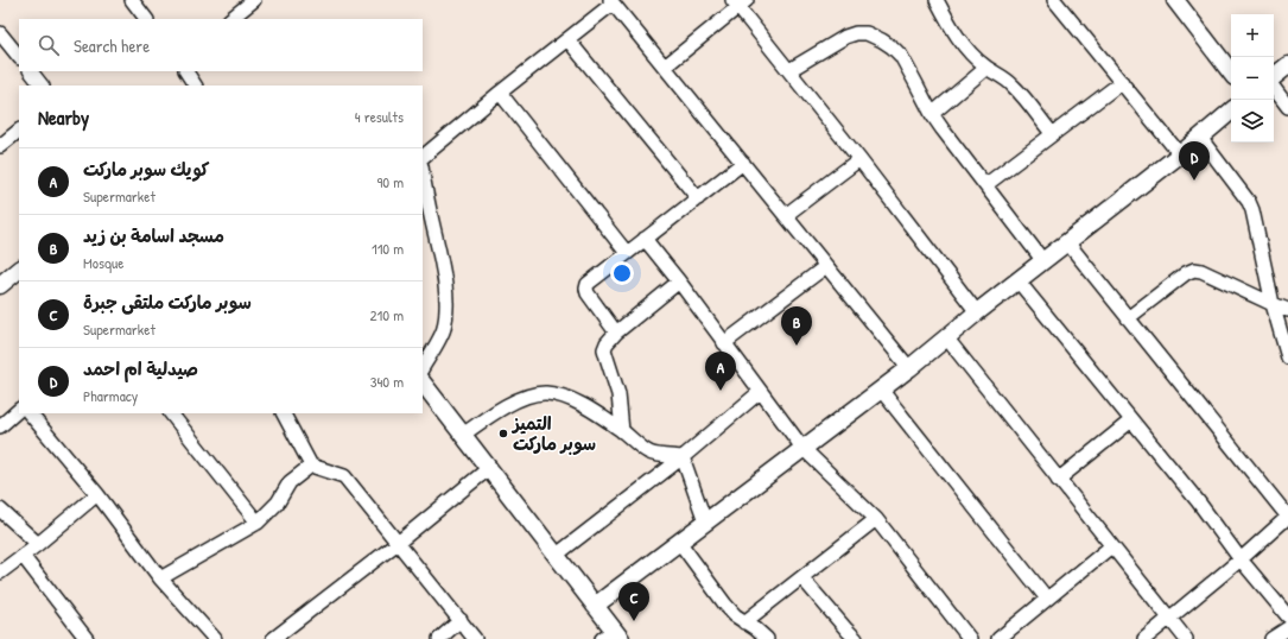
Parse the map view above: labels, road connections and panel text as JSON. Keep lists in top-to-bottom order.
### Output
{
  "places": ["التميز سوبر ماركت"],
  "page": {
    "map_buttons": ["+", "−"],
    "search": "Search here",
    "heading": ["Nearby", "4 results"],
    "pins": [
      "D",
      "B",
      "A",
      "C"
    ],
    "list": [
      {
        "mark": "A",
        "name": "كويك سوبر ماركت",
        "note": "Supermarket",
        "value": "90 m"
      },
      {
        "mark": "B",
        "name": "مسجد اسامة بن زيد",
        "note": "Mosque",
        "value": "110 m"
      },
      {
        "mark": "C",
        "name": "سوبر ماركت ملتقى جبرة",
        "note": "Supermarket",
        "value": "210 m"
      },
      {
        "mark": "D",
        "name": "صيدلية ام احمد",
        "note": "Pharmacy",
        "value": "340 m"
      }
    ]
  }
}
